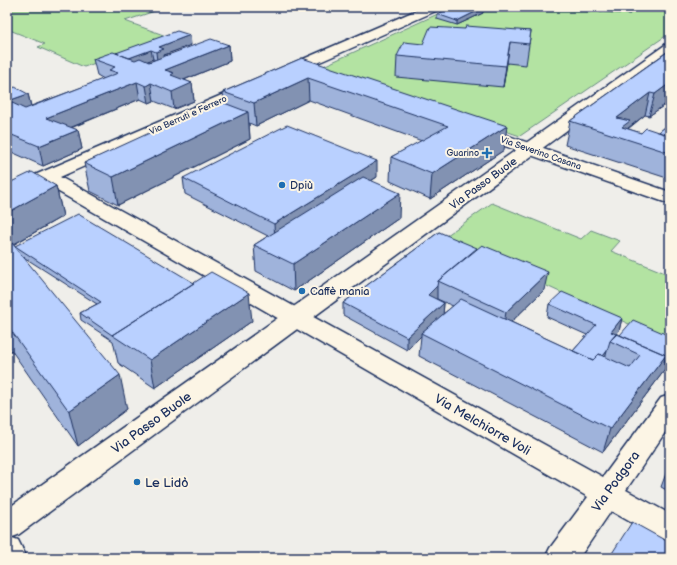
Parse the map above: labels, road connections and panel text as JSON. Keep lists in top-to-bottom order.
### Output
{
  "streets": {
    "street": [
      "Via Berruti e Ferrero",
      "Via Severino Casana",
      "Via Passo Buole",
      "Via Melchiorre Voli",
      "Via Podgora"
    ]
  },
  "crossings": [
    ["Via Severino Casana", "Via Passo Buole"],
    ["Via Passo Buole", "Via Melchiorre Voli"],
    ["Via Melchiorre Voli", "Via Podgora"]
  ],
  "places": {
    "health": ["Guarino"],
    "other": ["Dpiù", "Caffè mania", "Le Lidò"]
  }
}
